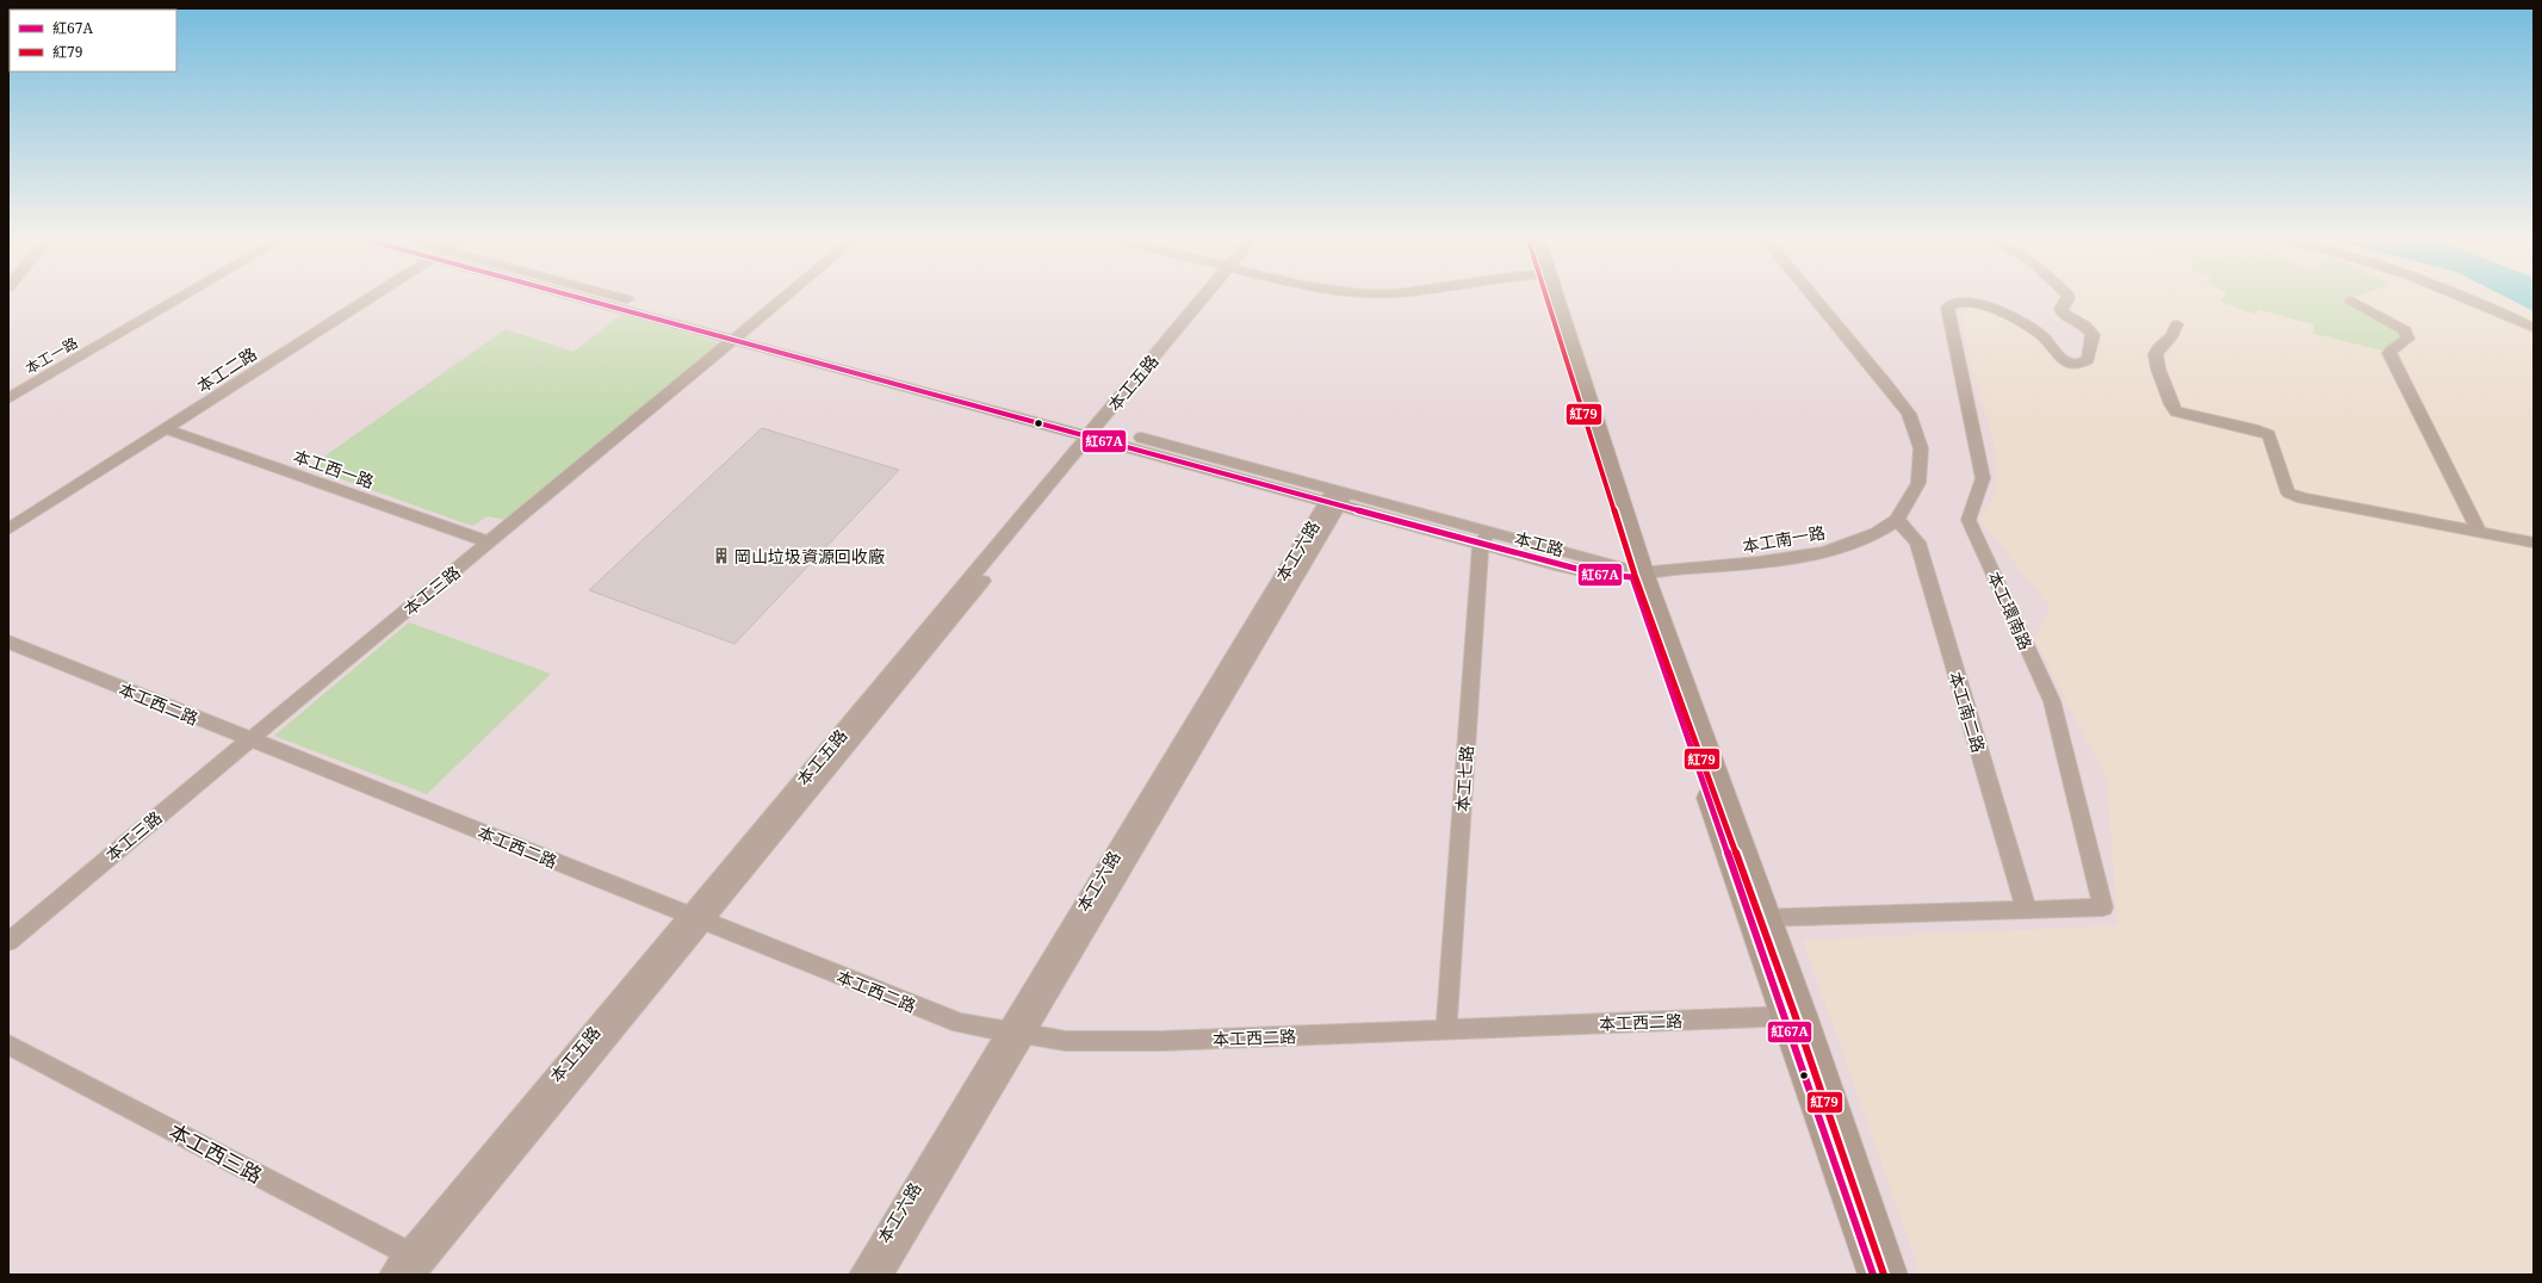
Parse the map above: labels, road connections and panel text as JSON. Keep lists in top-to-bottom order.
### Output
{
  "streets": {
    "street": [
      "本工一路",
      "本工二路",
      "本工五路",
      "本工西一路",
      "本工南一路",
      "本工路",
      "本工六路",
      "本工三路",
      "本工環南路",
      "本工西二路",
      "本工南二路",
      "本工七路",
      "本工西三路"
    ]
  },
  "crossings": [
    ["本工二路", "本工西一路"],
    ["本工五路", "本工路"],
    ["本工五路", "本工西二路"],
    ["本工五路", "本工西三路"],
    ["本工西一路", "本工三路"],
    ["本工南一路", "本工路"],
    ["本工南一路", "本工南二路"],
    ["本工路", "本工六路"],
    ["本工路", "本工三路"],
    ["本工路", "本工七路"],
    ["本工六路", "本工西二路"],
    ["本工三路", "本工西二路"],
    ["本工環南路", "本工南二路"],
    ["本工西二路", "本工七路"]
  ],
  "places": {
    "building": ["岡山垃圾資源回收廠"]
  },
  "lines": ["transit line 紅67A", "transit line 紅79"],
  "legend": ["紅67A", "紅79"]
}
